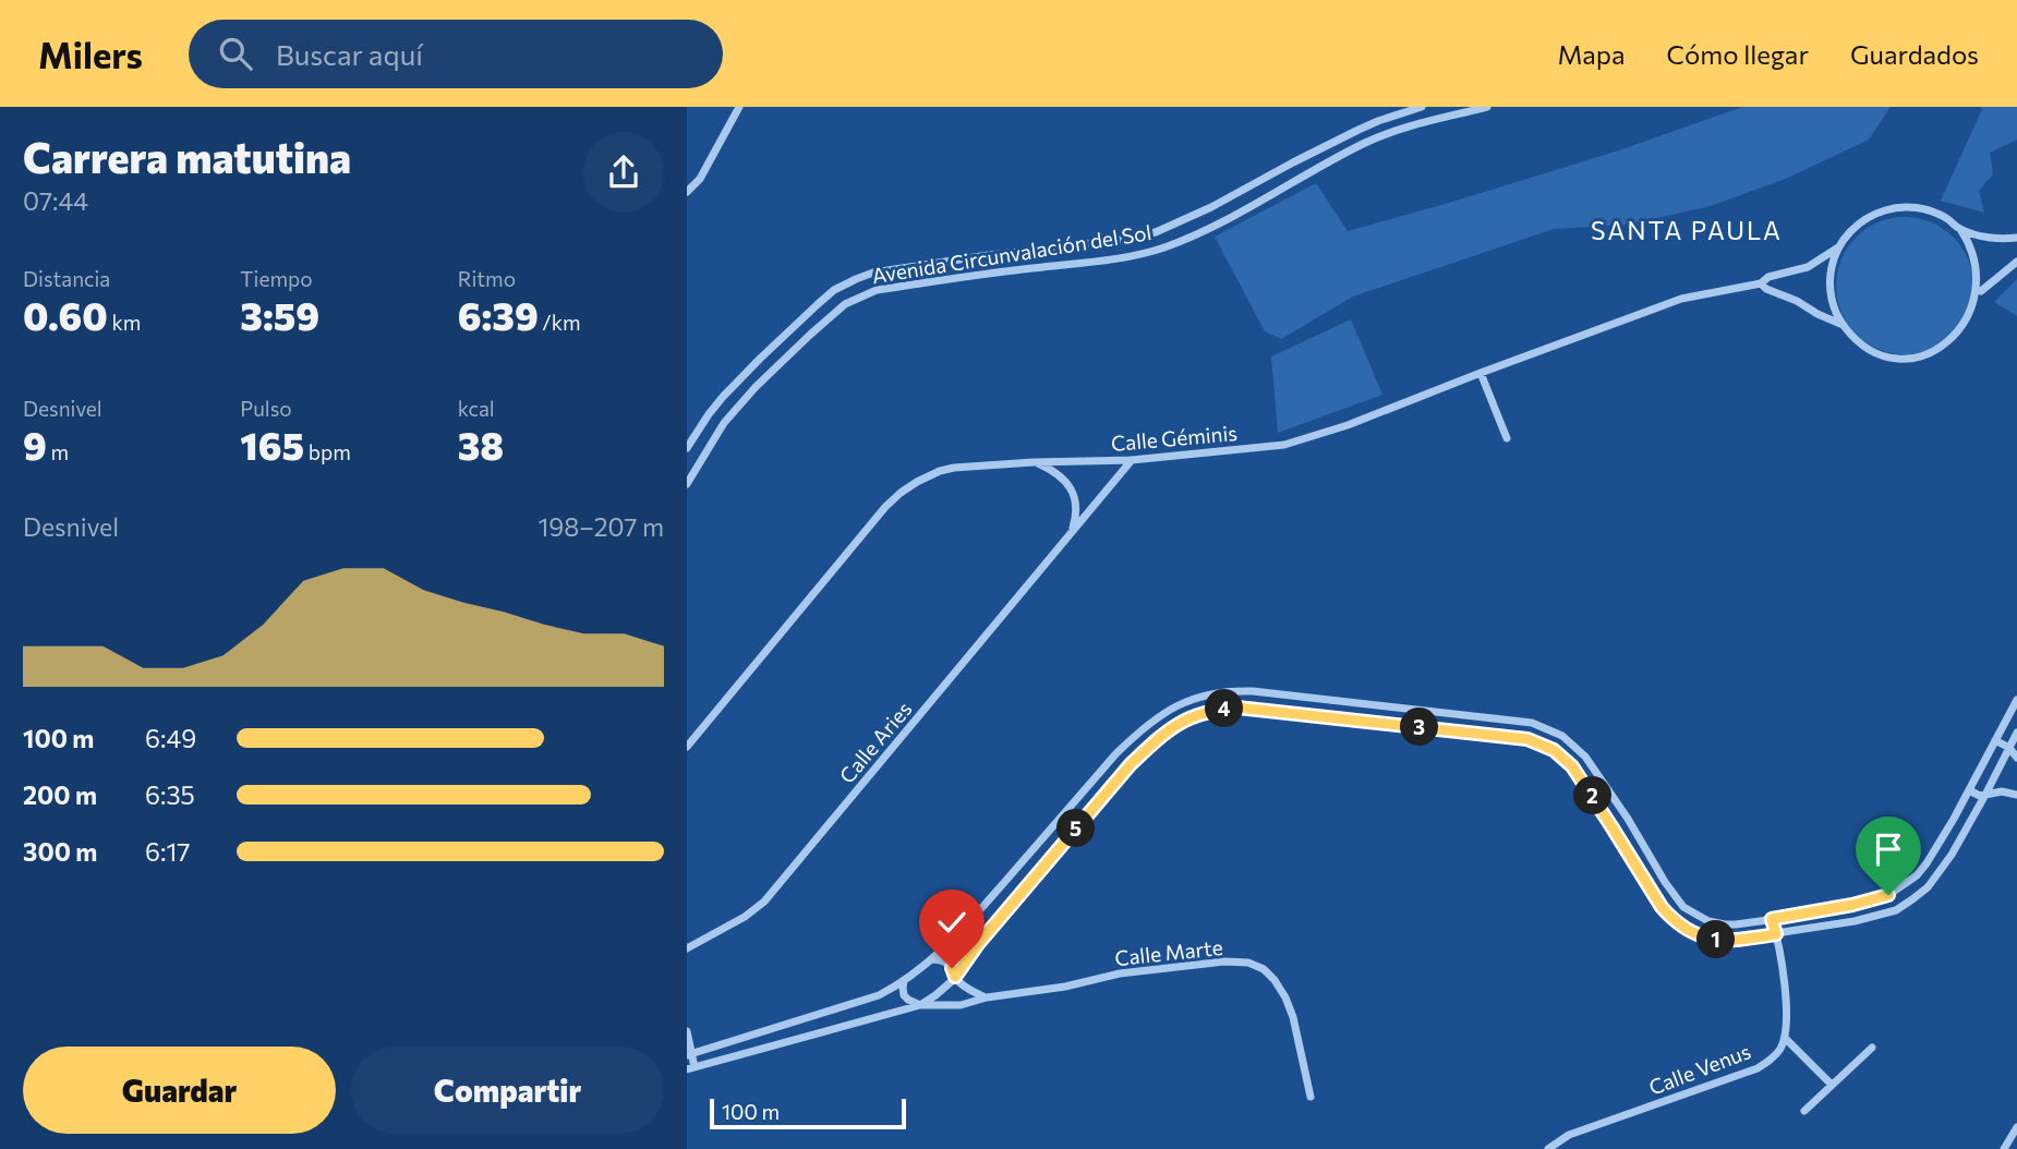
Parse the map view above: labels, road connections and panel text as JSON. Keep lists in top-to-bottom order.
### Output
{
  "streets": {
    "street": [
      "Avenida Circunvalación del Sol",
      "Calle Géminis",
      "Calle Aries",
      "Calle Marte",
      "Calle Venus"
    ]
  },
  "crossings": [
    ["Calle Géminis", "Calle Aries"]
  ],
  "districts": ["SANTA PAULA"],
  "scale_bar": "100 m",
  "page": {
    "header": "Milers",
    "search": "Buscar aquí",
    "nav": ["Mapa", "Cómo llegar", "Guardados"],
    "heading": ["Carrera matutina", "07:44"],
    "stats": [
      ["Distancia", "0.60 km"],
      ["Tiempo", "3:59"],
      ["Ritmo", "6:39 /km"],
      ["Desnivel", "9 m"],
      ["Pulso", "165 bpm"],
      ["kcal", "38"]
    ],
    "chart": ["Desnivel", "198–207 m"],
    "pins": [
      "4",
      "3",
      "2",
      "5",
      "1"
    ],
    "list": [
      {
        "name": "100 m",
        "note": "6:49"
      },
      {
        "name": "200 m",
        "note": "6:35"
      },
      {
        "name": "300 m",
        "note": "6:17"
      }
    ],
    "buttons": ["Guardar", "Compartir"],
    "scale": "100 m"
  }
}
